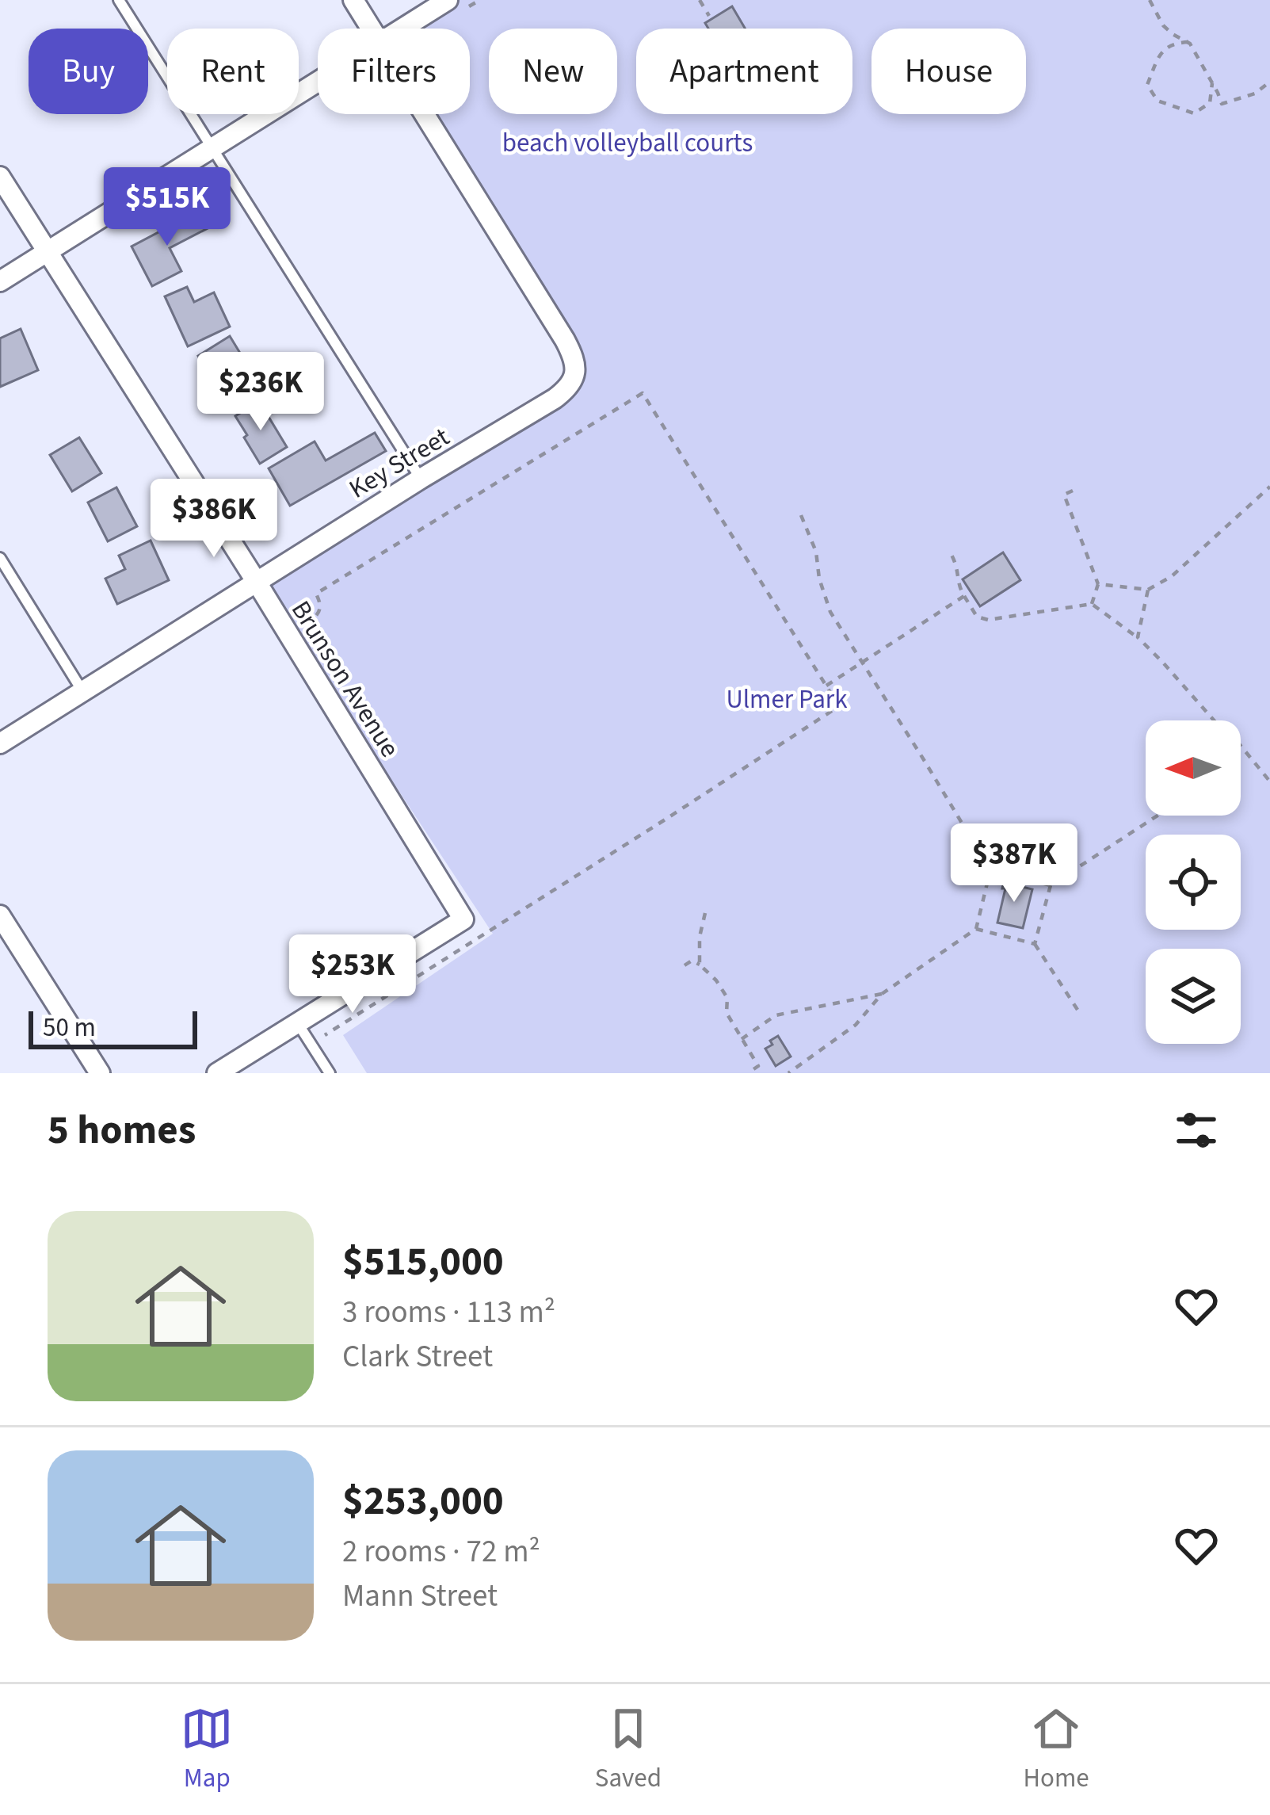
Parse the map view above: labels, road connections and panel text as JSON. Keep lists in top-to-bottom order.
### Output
{
  "streets": {
    "street": ["Key Street", "Brunson Avenue"]
  },
  "crossings": [
    ["Key Street", "Brunson Avenue"]
  ],
  "parks": ["beach volleyball courts", "Ulmer Park"],
  "scale_bar": "50 m",
  "north": "left",
  "page": {
    "chip": [
      "Buy",
      "Rent",
      "Filters",
      "New",
      "Apartment",
      "House"
    ],
    "price": [
      "$515K",
      "$236K",
      "$386K",
      "$387K",
      "$253K"
    ],
    "scale": "50 m",
    "heading": "5 homes",
    "list": [
      {
        "name": "$515,000",
        "note": "3 rooms · 113 m² · Clark Street"
      },
      {
        "name": "$253,000",
        "note": "2 rooms · 72 m² · Mann Street"
      }
    ],
    "tabs": ["Map", "Saved", "Home"]
  }
}
